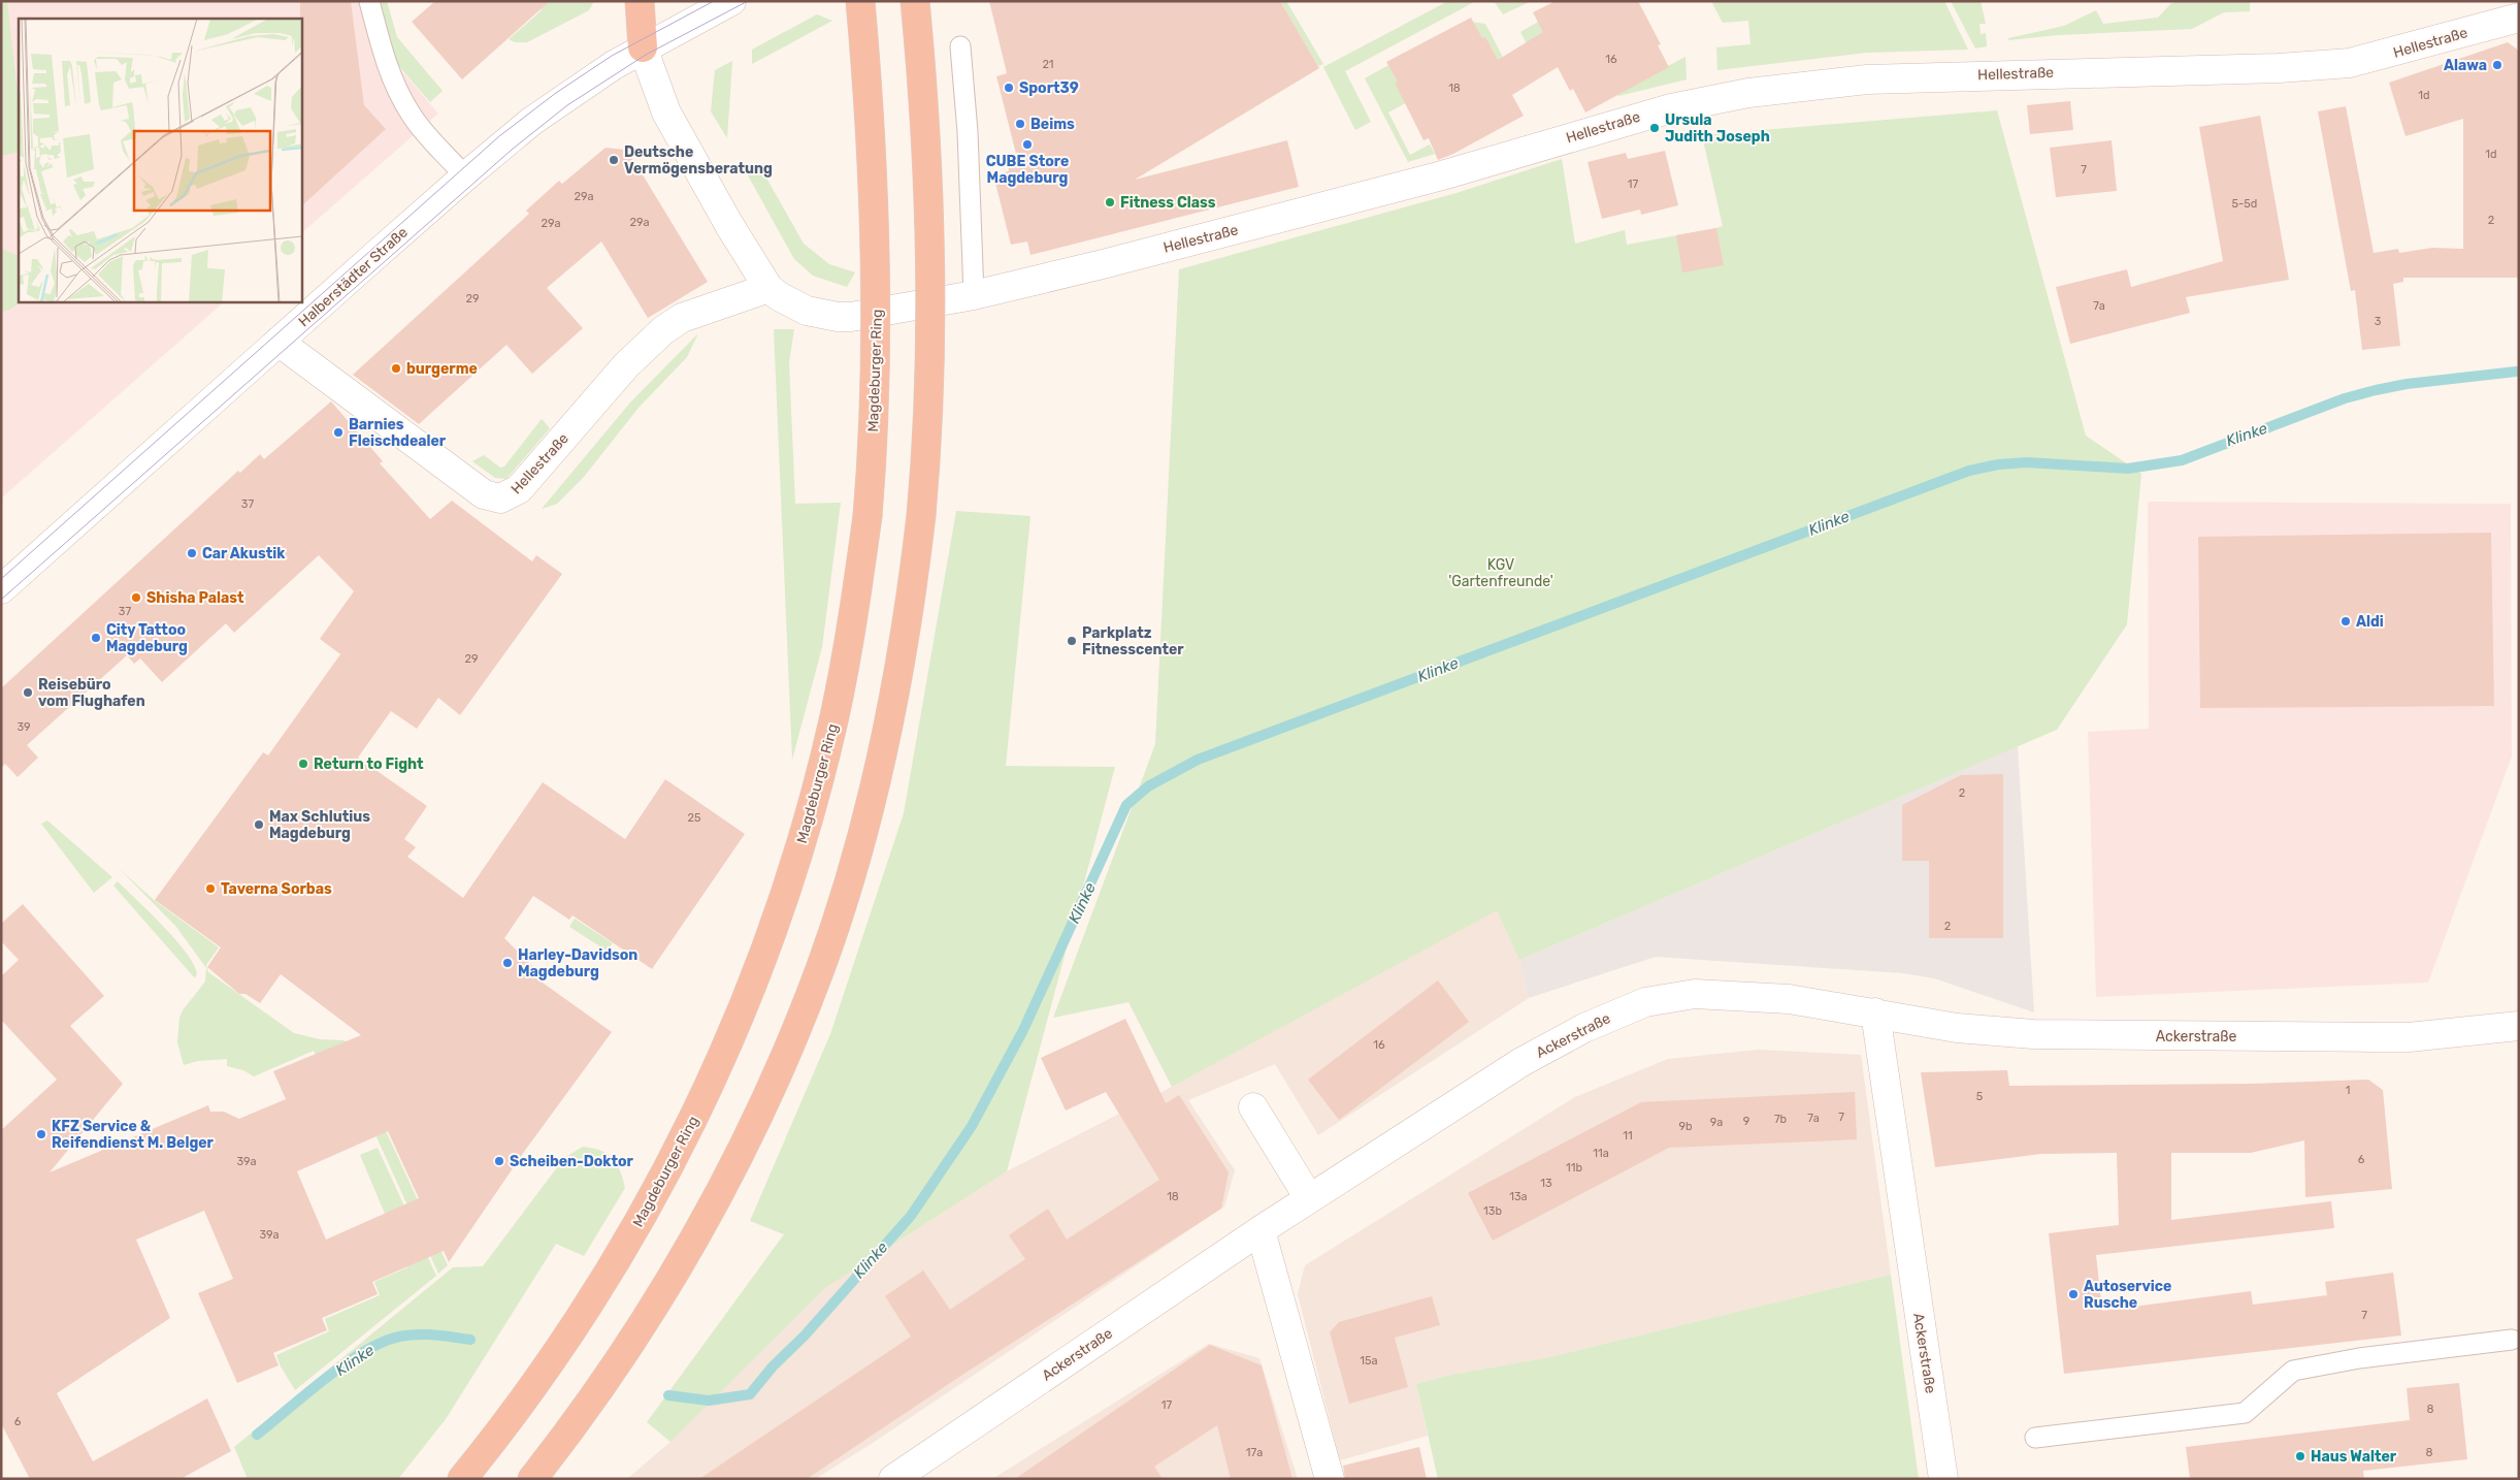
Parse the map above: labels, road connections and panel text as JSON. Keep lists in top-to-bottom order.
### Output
{
  "streets": {
    "highway": ["Magdeburger Ring"],
    "street": ["Hellestraße", "Halberstädter Straße", "Ackerstraße"]
  },
  "crossings": [
    ["Hellestraße", "Halberstädter Straße"]
  ],
  "water": ["Klinke"],
  "parks": ["KGV 'Gartenfreunde'"],
  "places": [
    "Alawa",
    "Sport39",
    "Beims",
    "Ursula Judith Joseph",
    "CUBE Store Magdeburg",
    "Deutsche Vermögensberatung",
    "Fitness Class",
    "burgerme",
    "Barnies Fleischdealer",
    "Car Akustik",
    "Shisha Palast",
    "Aldi",
    "City Tattoo Magdeburg",
    "Parkplatz Fitnesscenter",
    "Reisebüro vom Flughafen",
    "Return to Fight",
    "Max Schlutius Magdeburg",
    "Taverna Sorbas",
    "Harley-Davidson Magdeburg",
    "KFZ Service & Reifendienst M. Belger",
    "Scheiben-Doktor",
    "Autoservice Rusche",
    "Haus Walter"
  ],
  "house_numbers": [
    "16",
    "21",
    "18",
    "1d",
    "1d",
    "7",
    "17",
    "29a",
    "5-5d",
    "2",
    "29a",
    "29a",
    "29",
    "7a",
    "3",
    "37",
    "37",
    "29",
    "39",
    "2",
    "25",
    "2",
    "16",
    "1",
    "5",
    "7",
    "7a",
    "7b",
    "9",
    "9a",
    "9b",
    "11",
    "11a",
    "6",
    "39a",
    "11b",
    "13",
    "18",
    "13a",
    "13b",
    "39a",
    "7",
    "15a",
    "17",
    "8",
    "6",
    "17a",
    "8"
  ]
}
